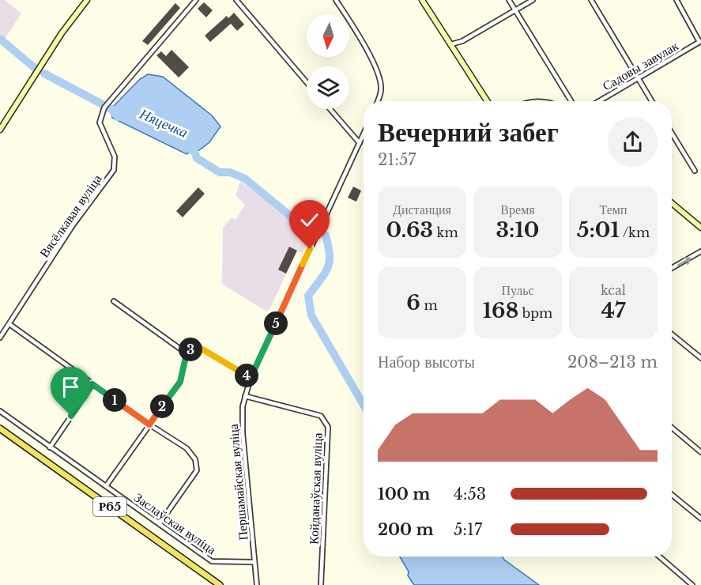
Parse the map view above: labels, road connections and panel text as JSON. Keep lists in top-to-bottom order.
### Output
{
  "streets": {
    "main road": ["Р65"],
    "street": [
      "Садовы завулак",
      "Вясёлкавая вуліца",
      "Першамайская вуліца",
      "Койданаўская вуліца",
      "Заслаўская вуліца"
    ]
  },
  "crossings": [
    ["Першамайская вуліца", "Койданаўская вуліца"],
    ["Першамайская вуліца", "Заслаўская вуліца"]
  ],
  "water": ["Няцечка"],
  "north": "bottom",
  "page": {
    "heading": ["Вечерний забег", "21:57"],
    "stats": [
      ["Дистанция", "0.63 km"],
      ["Время", "3:10"],
      ["Темп", "5:01 /km"],
      ["6 m"],
      ["Пульс", "168 bpm"],
      ["kcal", "47"]
    ],
    "pins": [
      "5",
      "3",
      "4",
      "1",
      "2"
    ],
    "chart": ["Набор высоты", "208–213 m"],
    "list": [
      {
        "name": "100 m",
        "note": "4:53"
      },
      {
        "name": "200 m",
        "note": "5:17"
      }
    ]
  }
}
